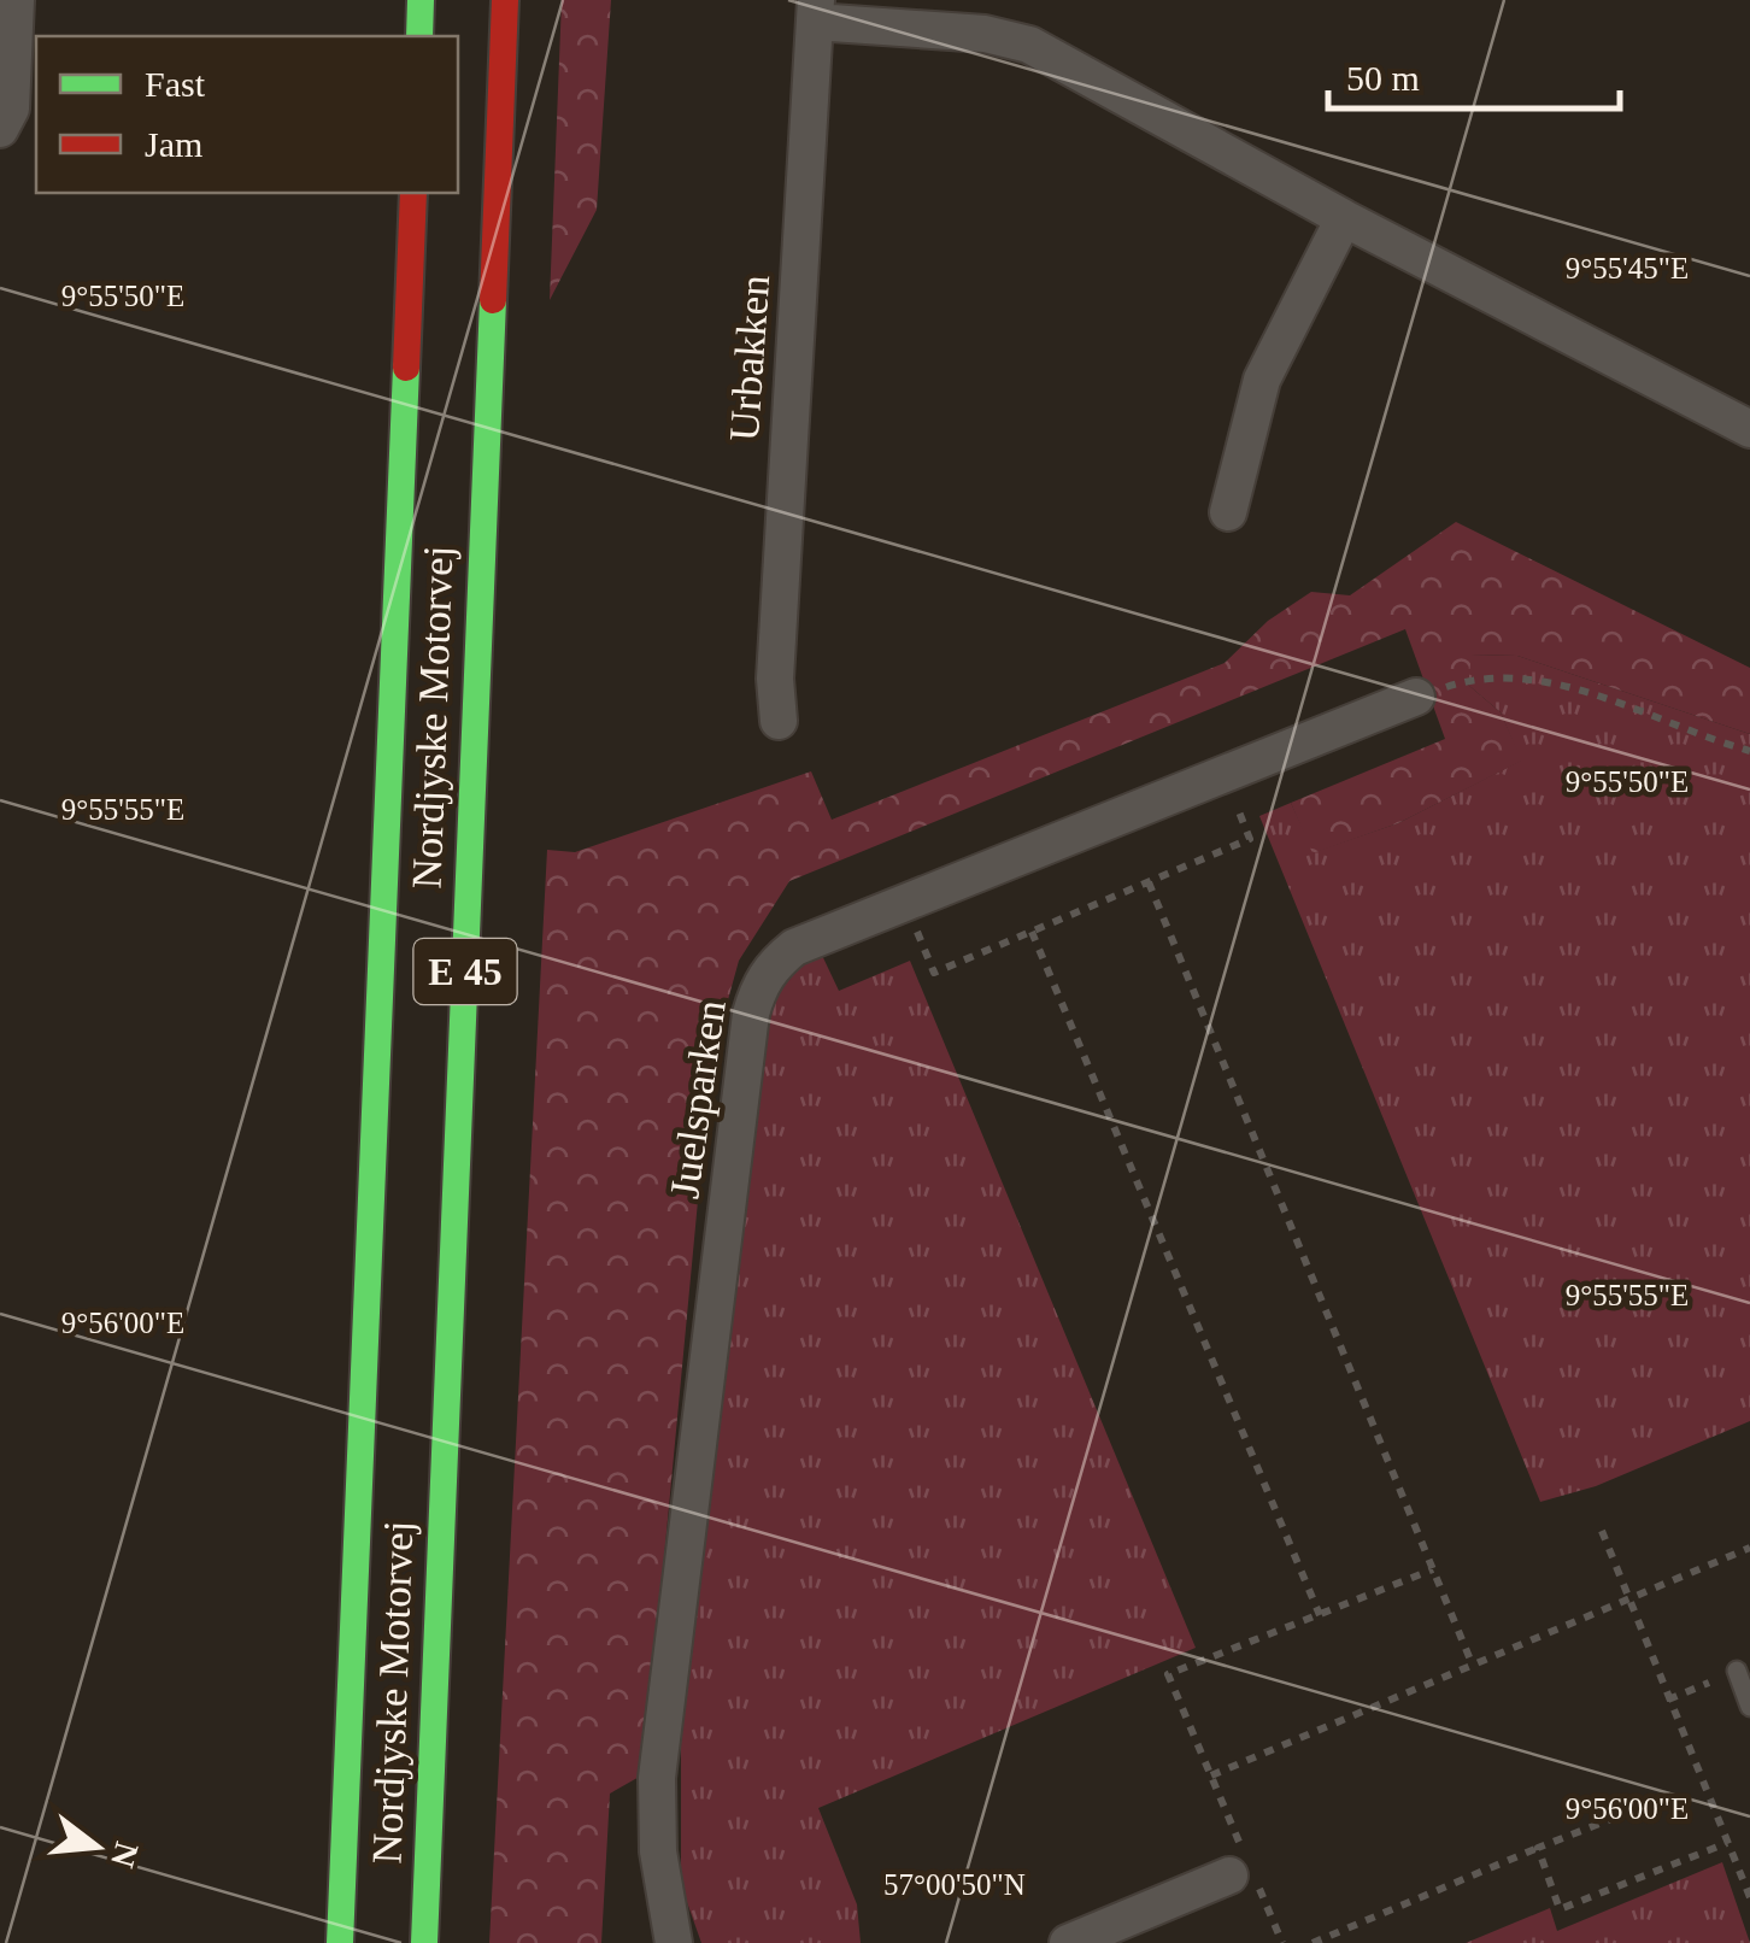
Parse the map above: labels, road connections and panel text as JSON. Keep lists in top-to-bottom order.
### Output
{
  "streets": {
    "highway": ["Nordjyske Motorvej", "E 45"],
    "street": ["Urbakken", "Juelsparken"]
  },
  "legend": ["Fast", "Jam"],
  "scale_bar": "50 m",
  "north": "right",
  "coordinates": [
    "9°55'45\"E",
    "9°55'50\"E",
    "9°55'55\"E",
    "9°56'00\"E",
    "57°00'50\"N"
  ]
}
